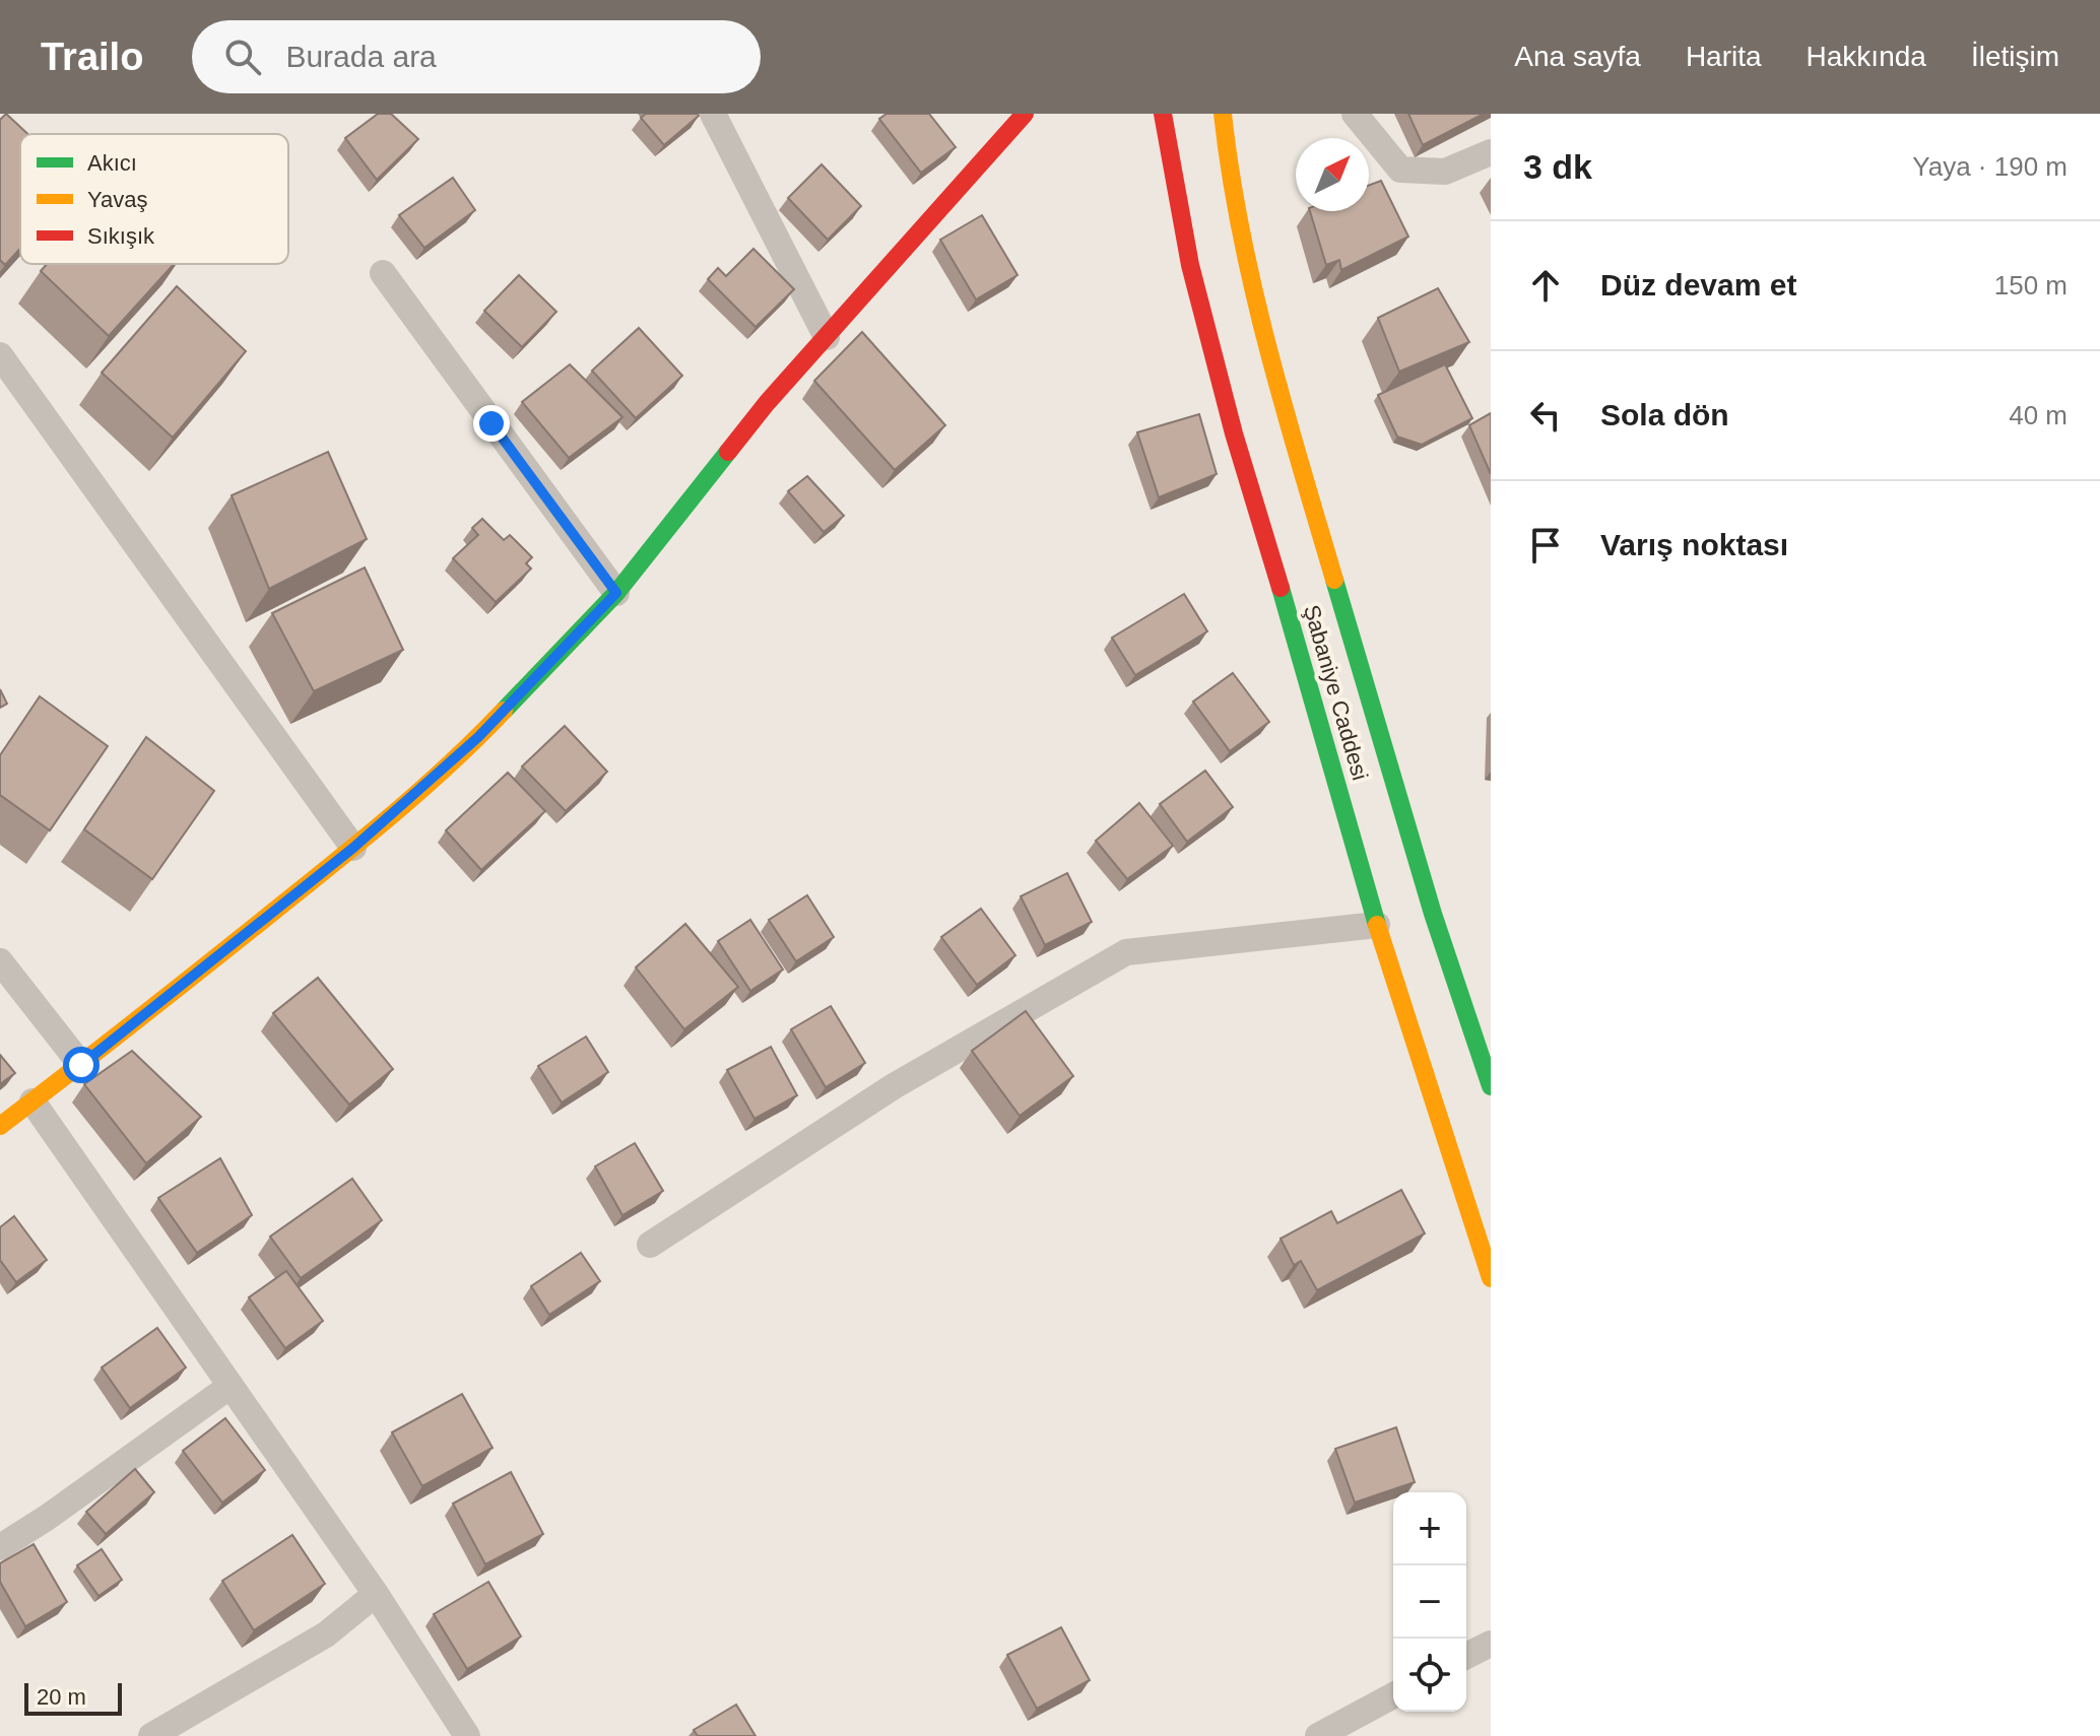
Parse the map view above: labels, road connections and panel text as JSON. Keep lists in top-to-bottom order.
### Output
{
  "streets": {
    "main road": ["Şabaniye Caddesi"]
  },
  "legend": ["Akıcı", "Yavaş", "Sıkışık"],
  "scale_bar": "20 m",
  "north": "top right",
  "page": {
    "header": "Trailo",
    "search": "Burada ara",
    "nav": [
      "Ana sayfa",
      "Harita",
      "Hakkında",
      "İletişim"
    ],
    "heading": ["3 dk", "Yaya · 190 m"],
    "list": [
      ["Düz devam et", "150 m"],
      ["Sola dön", "40 m"],
      "Varış noktası"
    ],
    "map_buttons": ["+", "−"],
    "scale": "20 m"
  }
}
